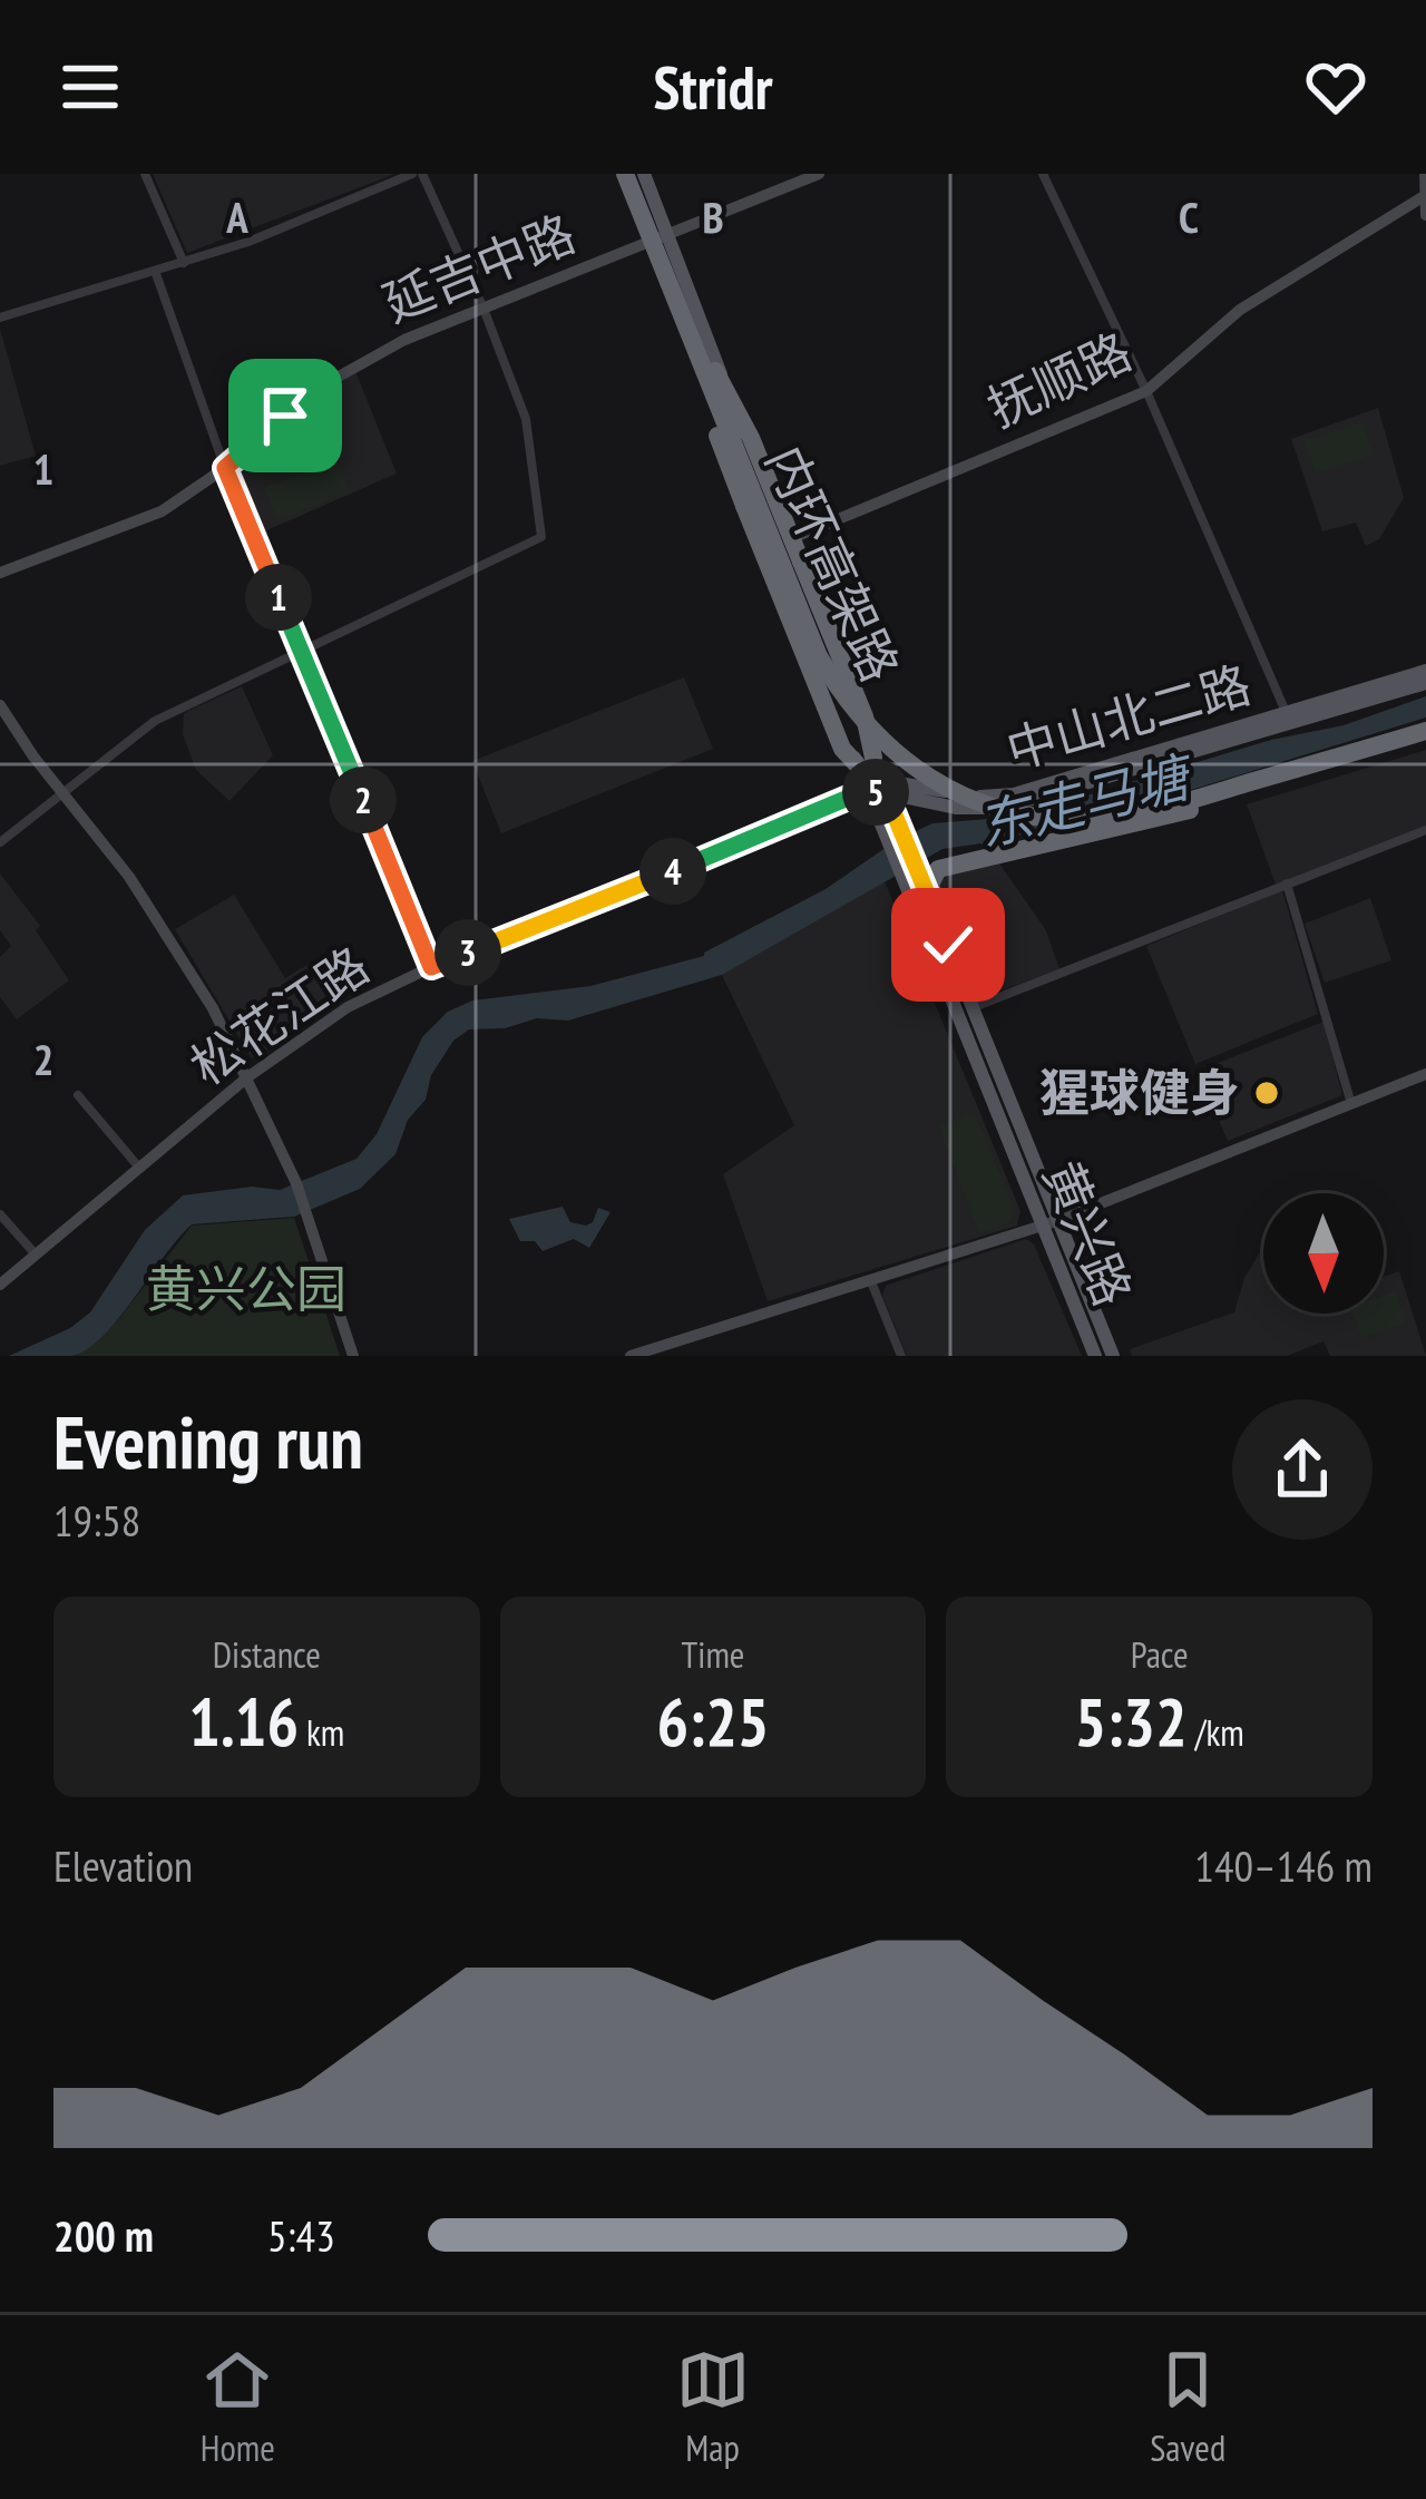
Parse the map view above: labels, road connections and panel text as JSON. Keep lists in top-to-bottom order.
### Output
{
  "streets": {
    "highway": ["内环高架路"],
    "main road": ["中山北二路", "黄兴路"],
    "street": ["延吉中路", "抚顺路", "松花江路"]
  },
  "crossings": [
    ["延吉中路", "黄兴路"],
    ["抚顺路", "黄兴路"],
    ["内环高架路", "黄兴路"],
    ["中山北二路", "松花江路"],
    ["中山北二路", "黄兴路"],
    ["松花江路", "黄兴路"]
  ],
  "water": ["东走马塘"],
  "parks": ["黄兴公园"],
  "places": ["猩球健身"],
  "north": "bottom",
  "page": {
    "header": "Stridr",
    "pins": [
      "1",
      "5",
      "2",
      "4",
      "3"
    ],
    "heading": ["Evening run", "19:58"],
    "stats": [
      ["Distance", "1.16 km"],
      ["Time", "6:25"],
      ["Pace", "5:32 /km"]
    ],
    "chart": ["Elevation", "140–146 m"],
    "list": [
      {
        "name": "200 m",
        "note": "5:43"
      }
    ],
    "tabs": ["Home", "Map", "Saved"]
  },
  "grid": {
    "columns": ["A", "B", "C"],
    "rows": ["1", "2"]
  }
}
